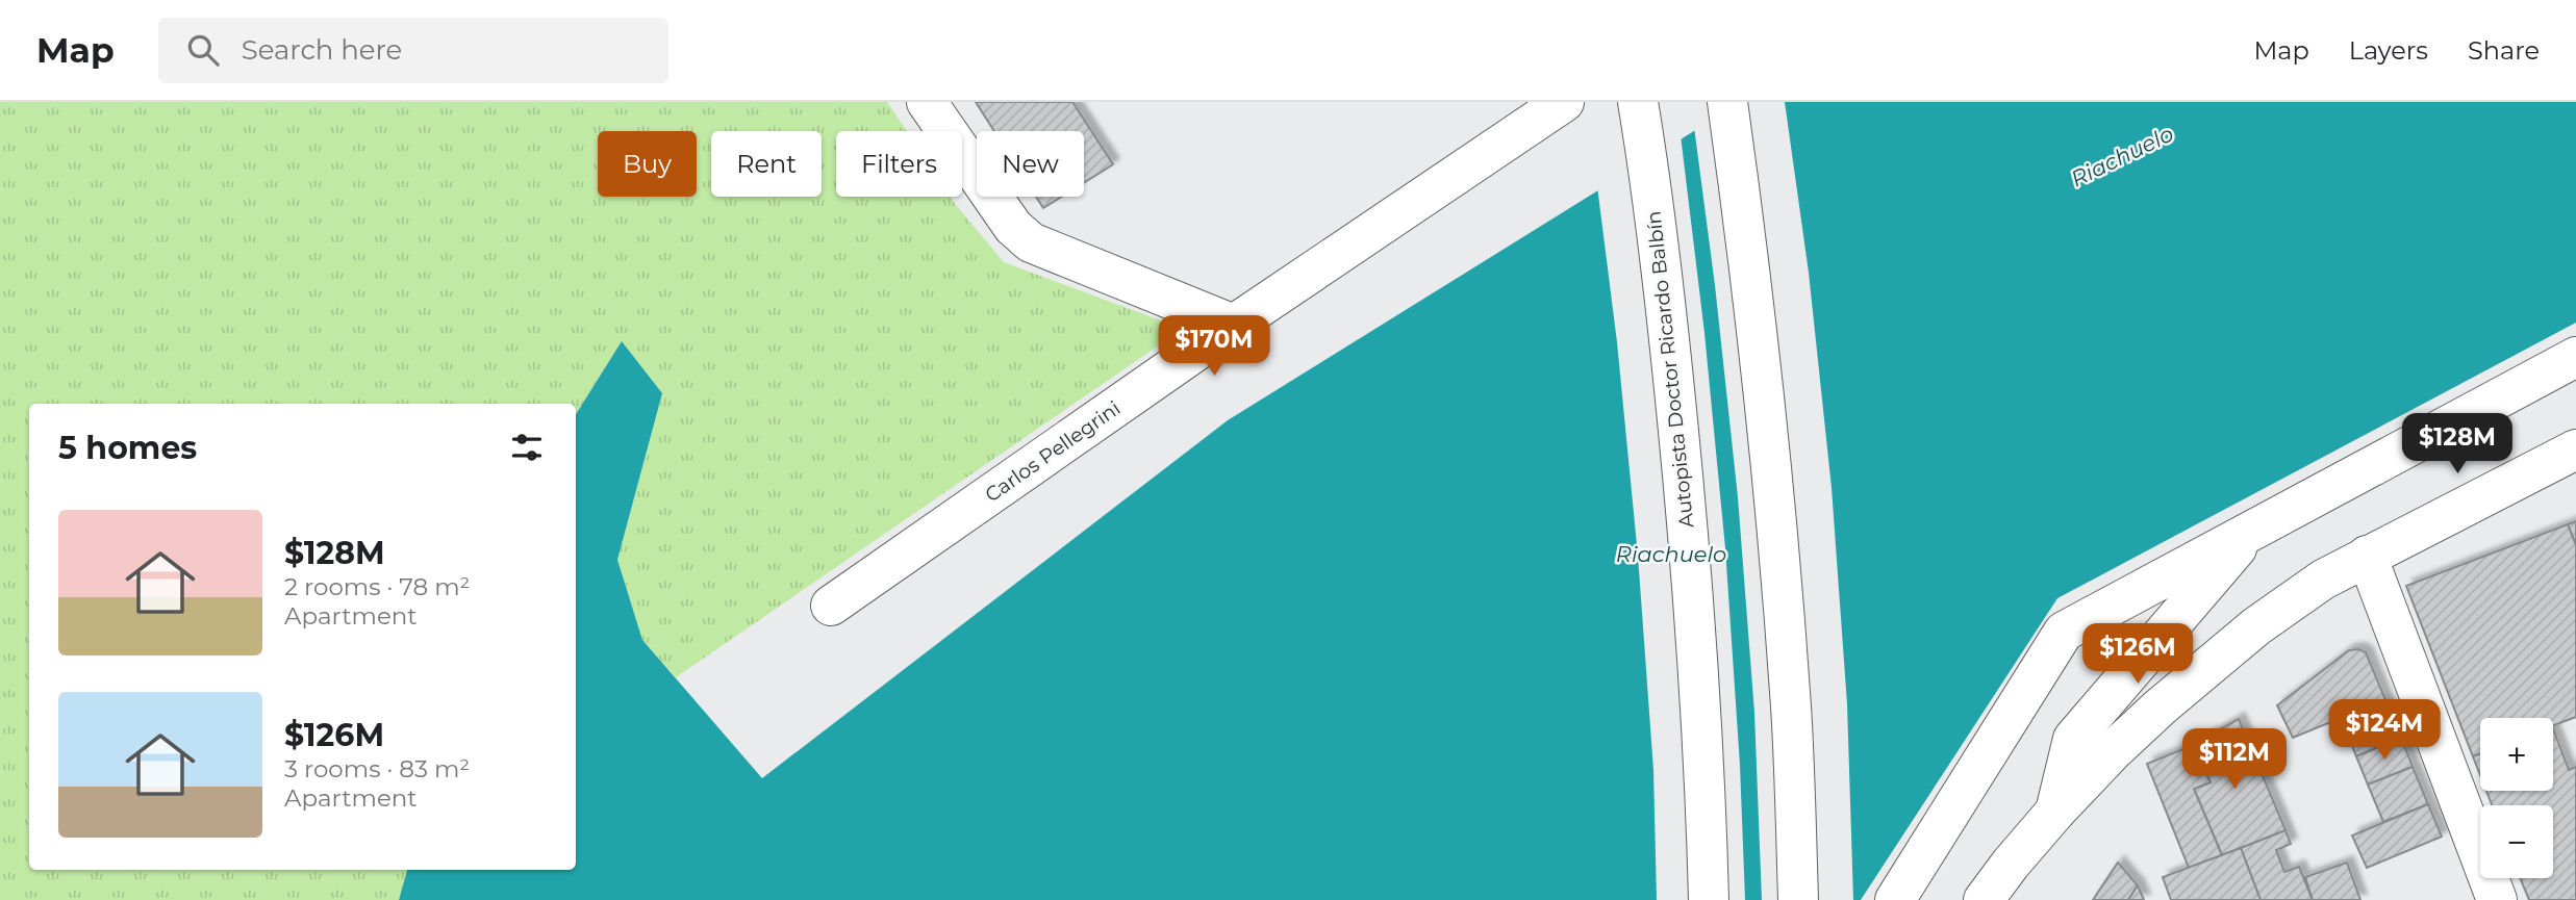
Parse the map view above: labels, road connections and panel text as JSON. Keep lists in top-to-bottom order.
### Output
{
  "streets": {
    "main road": ["Autopista Doctor Ricardo Balbín", "Carlos Pellegrini"]
  },
  "water": ["Riachuelo"],
  "page": {
    "header": "Map",
    "search": "Search here",
    "nav": ["Map", "Layers", "Share"],
    "chip": [
      "Buy",
      "Rent",
      "Filters",
      "New"
    ],
    "price": [
      "$170M",
      "$128M",
      "$126M",
      "$124M",
      "$112M"
    ],
    "heading": "5 homes",
    "list": [
      {
        "name": "$128M",
        "note": "2 rooms · 78 m² · Apartment"
      },
      {
        "name": "$126M",
        "note": "3 rooms · 83 m² · Apartment"
      }
    ],
    "map_buttons": ["+", "−"]
  }
}
